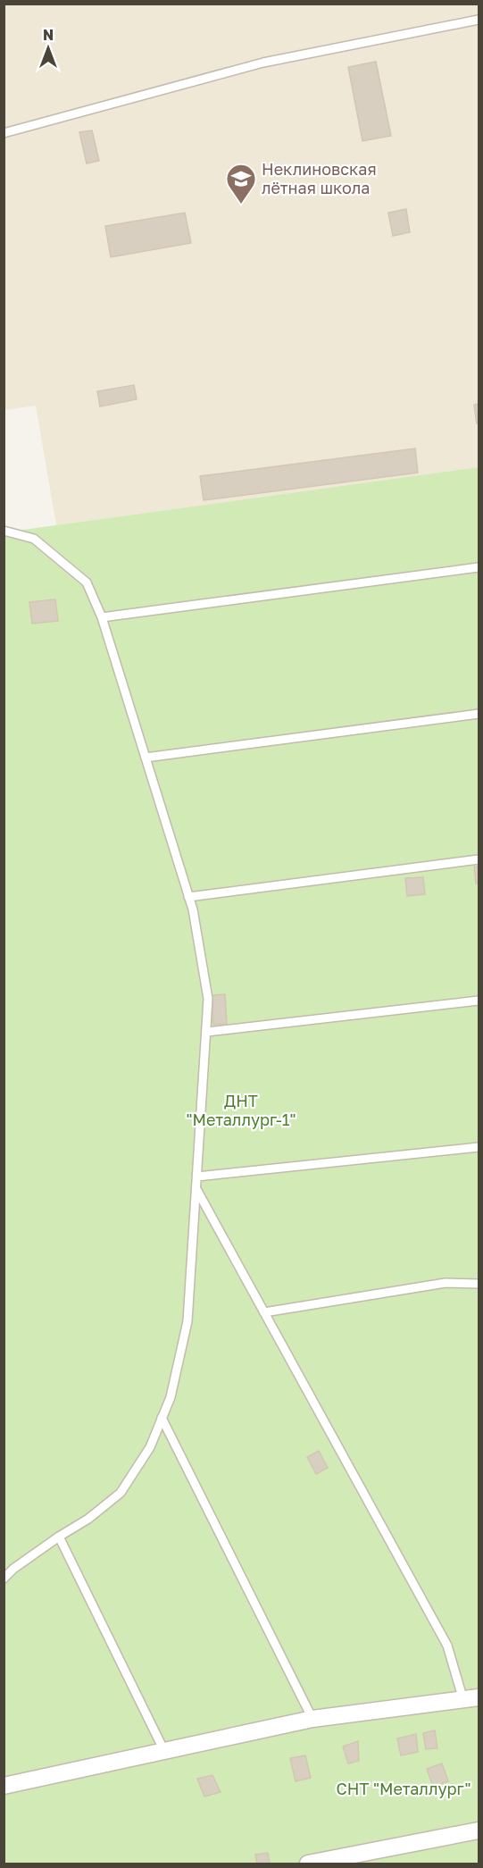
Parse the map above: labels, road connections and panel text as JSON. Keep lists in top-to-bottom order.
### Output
{
  "parks": ["ДНТ \"Металлург-1\"", "СНТ \"Металлург\""],
  "places": {
    "school or university": ["Неклиновская лётная школа"]
  },
  "north": "top"
}
